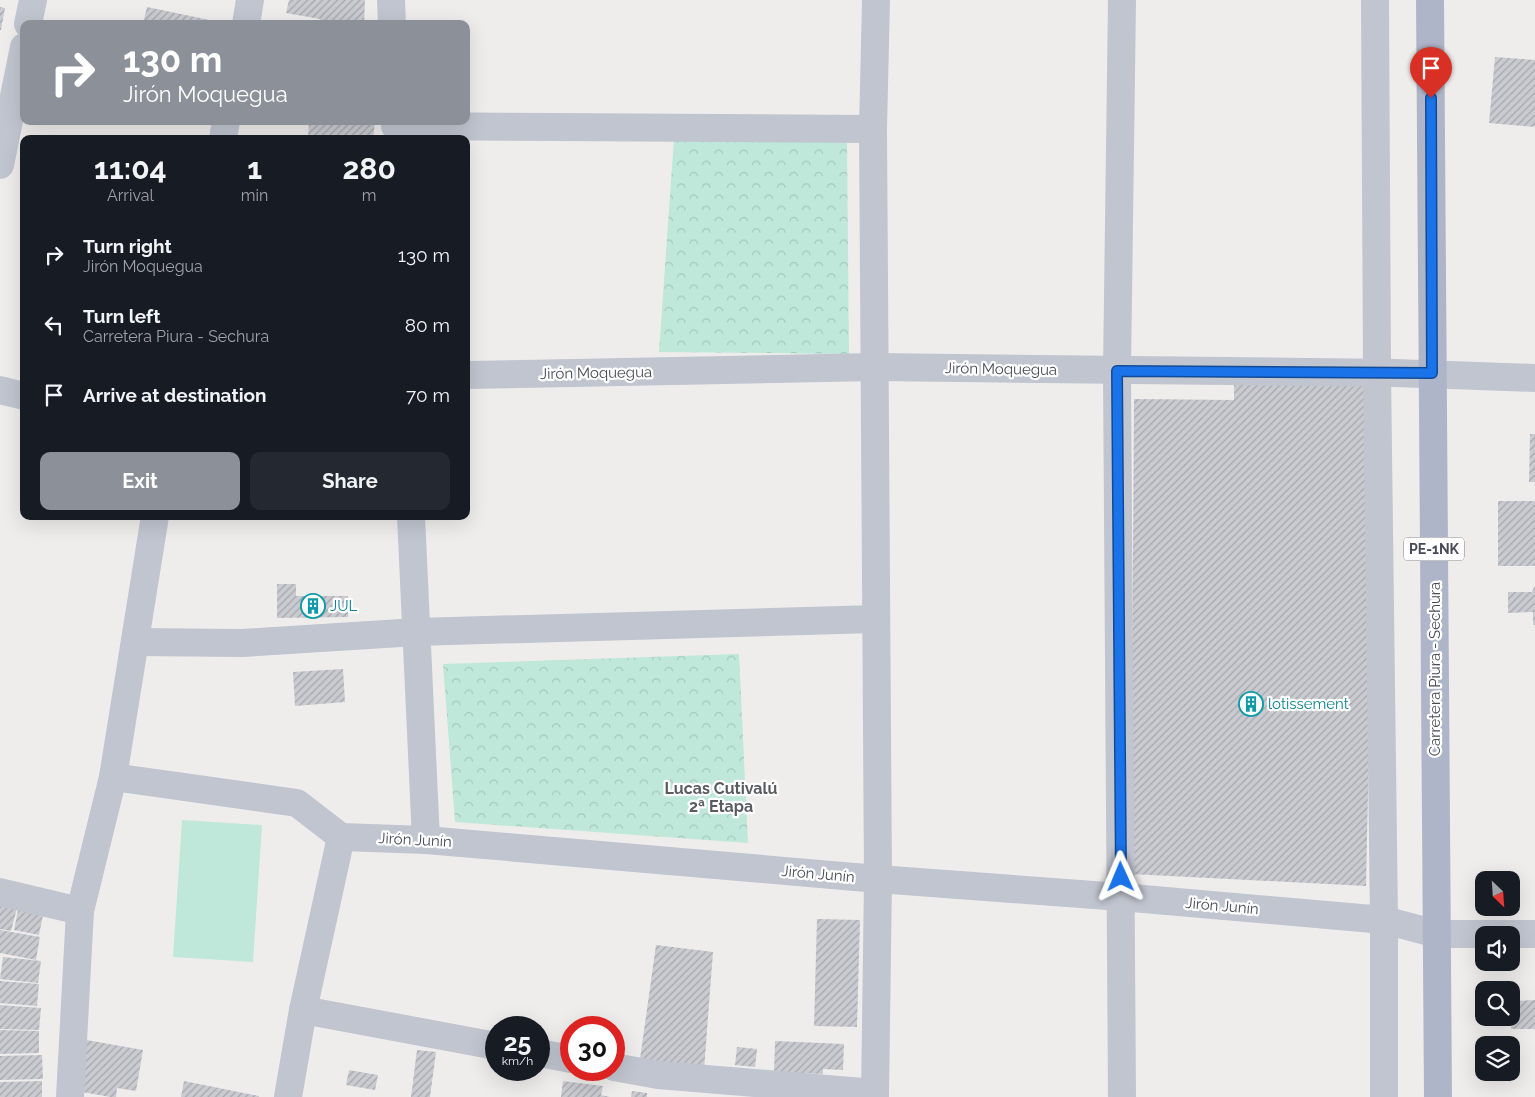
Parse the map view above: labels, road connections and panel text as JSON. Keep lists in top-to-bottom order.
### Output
{
  "streets": {
    "main road": ["PE-1NK", "Carretera Piura - Sechura"],
    "street": ["Jirón Moquegua", "Jirón Junín"]
  },
  "crossings": [
    ["Jirón Moquegua", "Carretera Piura - Sechura"],
    ["Carretera Piura - Sechura", "Jirón Junín"]
  ],
  "districts": ["Lucas Cutivalú 2ª Etapa"],
  "places": {
    "building": ["JUL", "lotissement"]
  },
  "north": "bottom right",
  "page": {
    "turn": ["130 m", "Jirón Moquegua"],
    "eta": [
      "11:04",
      "Arrival",
      "1",
      "min",
      "280",
      "m"
    ],
    "list": [
      {
        "name": "Turn right",
        "note": "Jirón Moquegua",
        "value": "130 m"
      },
      {
        "name": "Turn left",
        "note": "Carretera Piura - Sechura",
        "value": "80 m"
      },
      {
        "name": "Arrive at destination",
        "value": "70 m"
      }
    ],
    "buttons": ["Exit", "Share"],
    "speed": "25 km/h",
    "limit": "30"
  }
}
